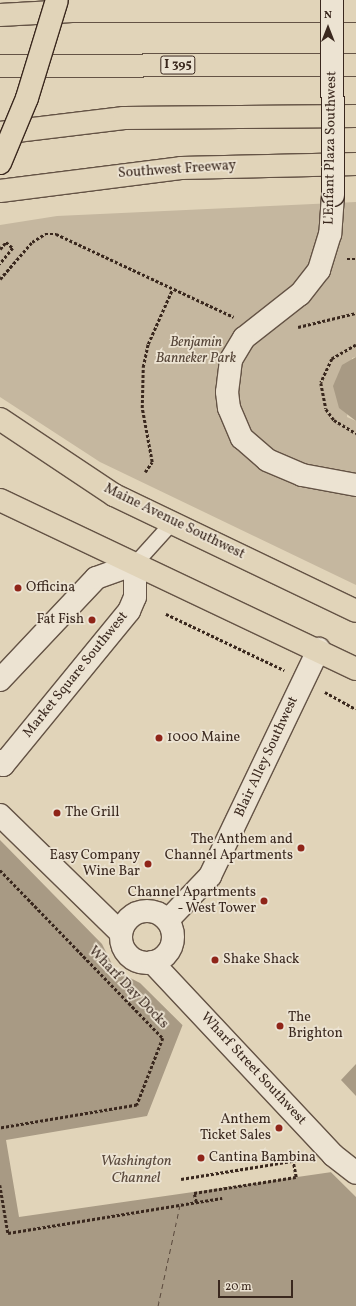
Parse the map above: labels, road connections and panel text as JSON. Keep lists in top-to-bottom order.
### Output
{
  "streets": {
    "main road": ["I 395", "Southwest Freeway", "Maine Avenue Southwest"],
    "street": [
      "L'Enfant Plaza Southwest",
      "Market Square Southwest",
      "Blair Alley Southwest",
      "Wharf Street Southwest"
    ],
    "path": ["Wharf Day Docks"]
  },
  "crossings": [
    ["Blair Alley Southwest", "Wharf Street Southwest"]
  ],
  "water": ["Washington Channel"],
  "parks": ["Benjamin Banneker Park"],
  "places": [
    "Officina",
    "Fat Fish",
    "1000 Maine",
    "The Grill",
    "The Anthem and Channel Apartments",
    "Easy Company Wine Bar",
    "Channel Apartments - West Tower",
    "Shake Shack",
    "The Brighton",
    "Anthem Ticket Sales",
    "Cantina Bambina"
  ],
  "scale_bar": "20 m",
  "north": "top"
}
